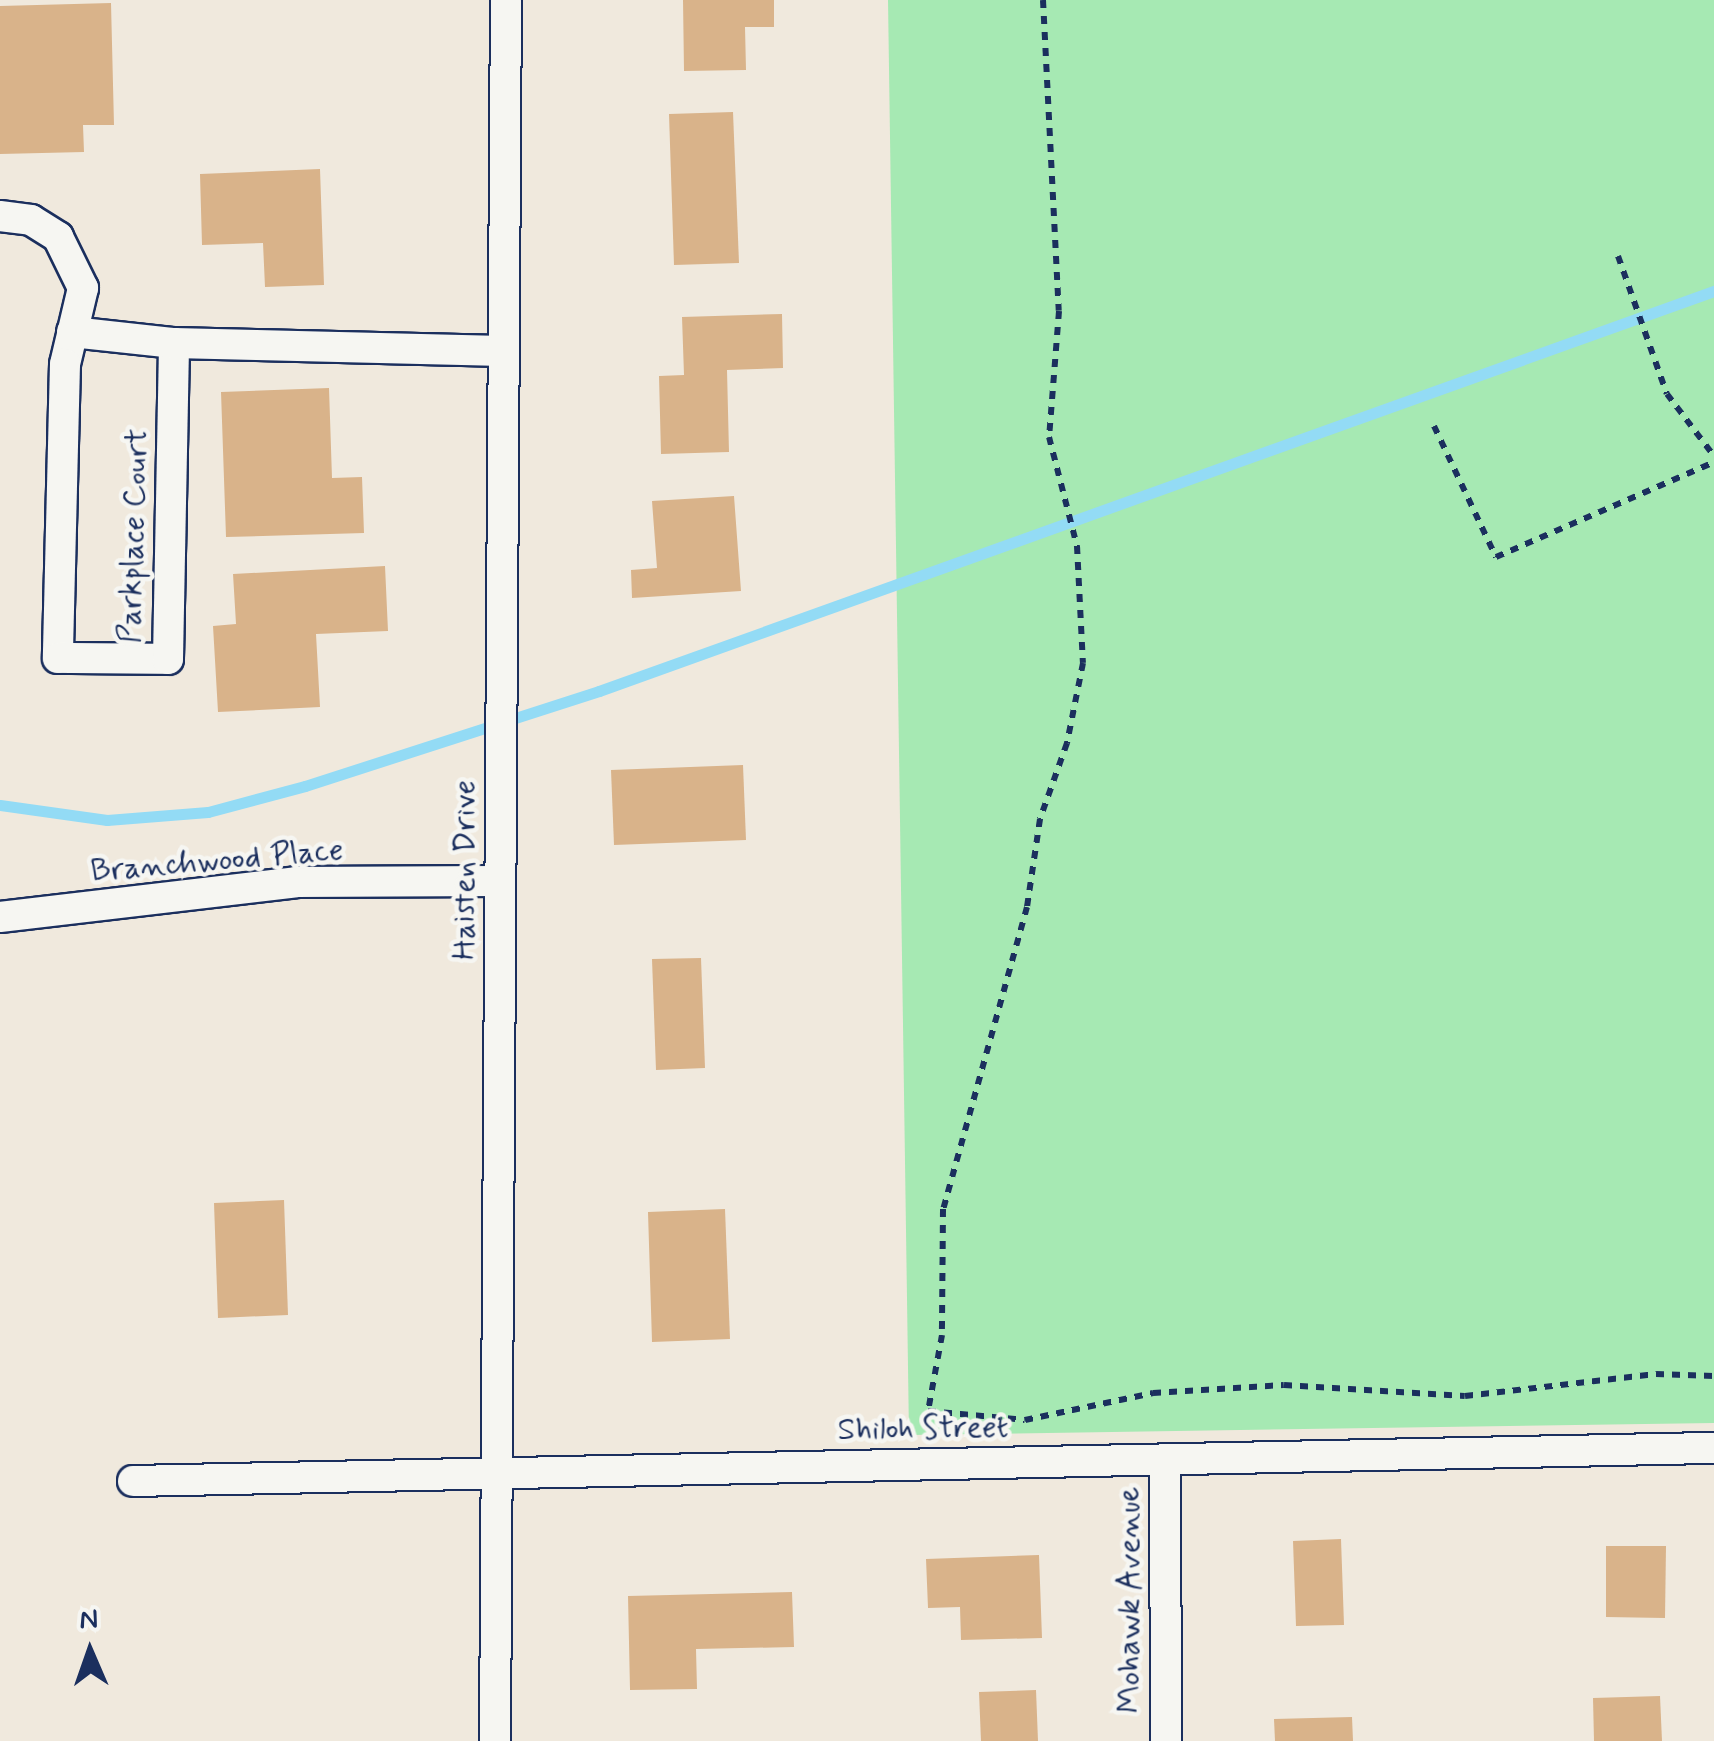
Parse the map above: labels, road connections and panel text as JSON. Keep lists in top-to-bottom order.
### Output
{
  "streets": {
    "street": [
      "Parkplace Court",
      "Branchwood Place",
      "Haisten Drive",
      "Shiloh Street",
      "Mohawk Avenue"
    ]
  },
  "crossings": [
    ["Branchwood Place", "Haisten Drive"],
    ["Haisten Drive", "Shiloh Street"],
    ["Shiloh Street", "Mohawk Avenue"]
  ],
  "north": "top"
}
